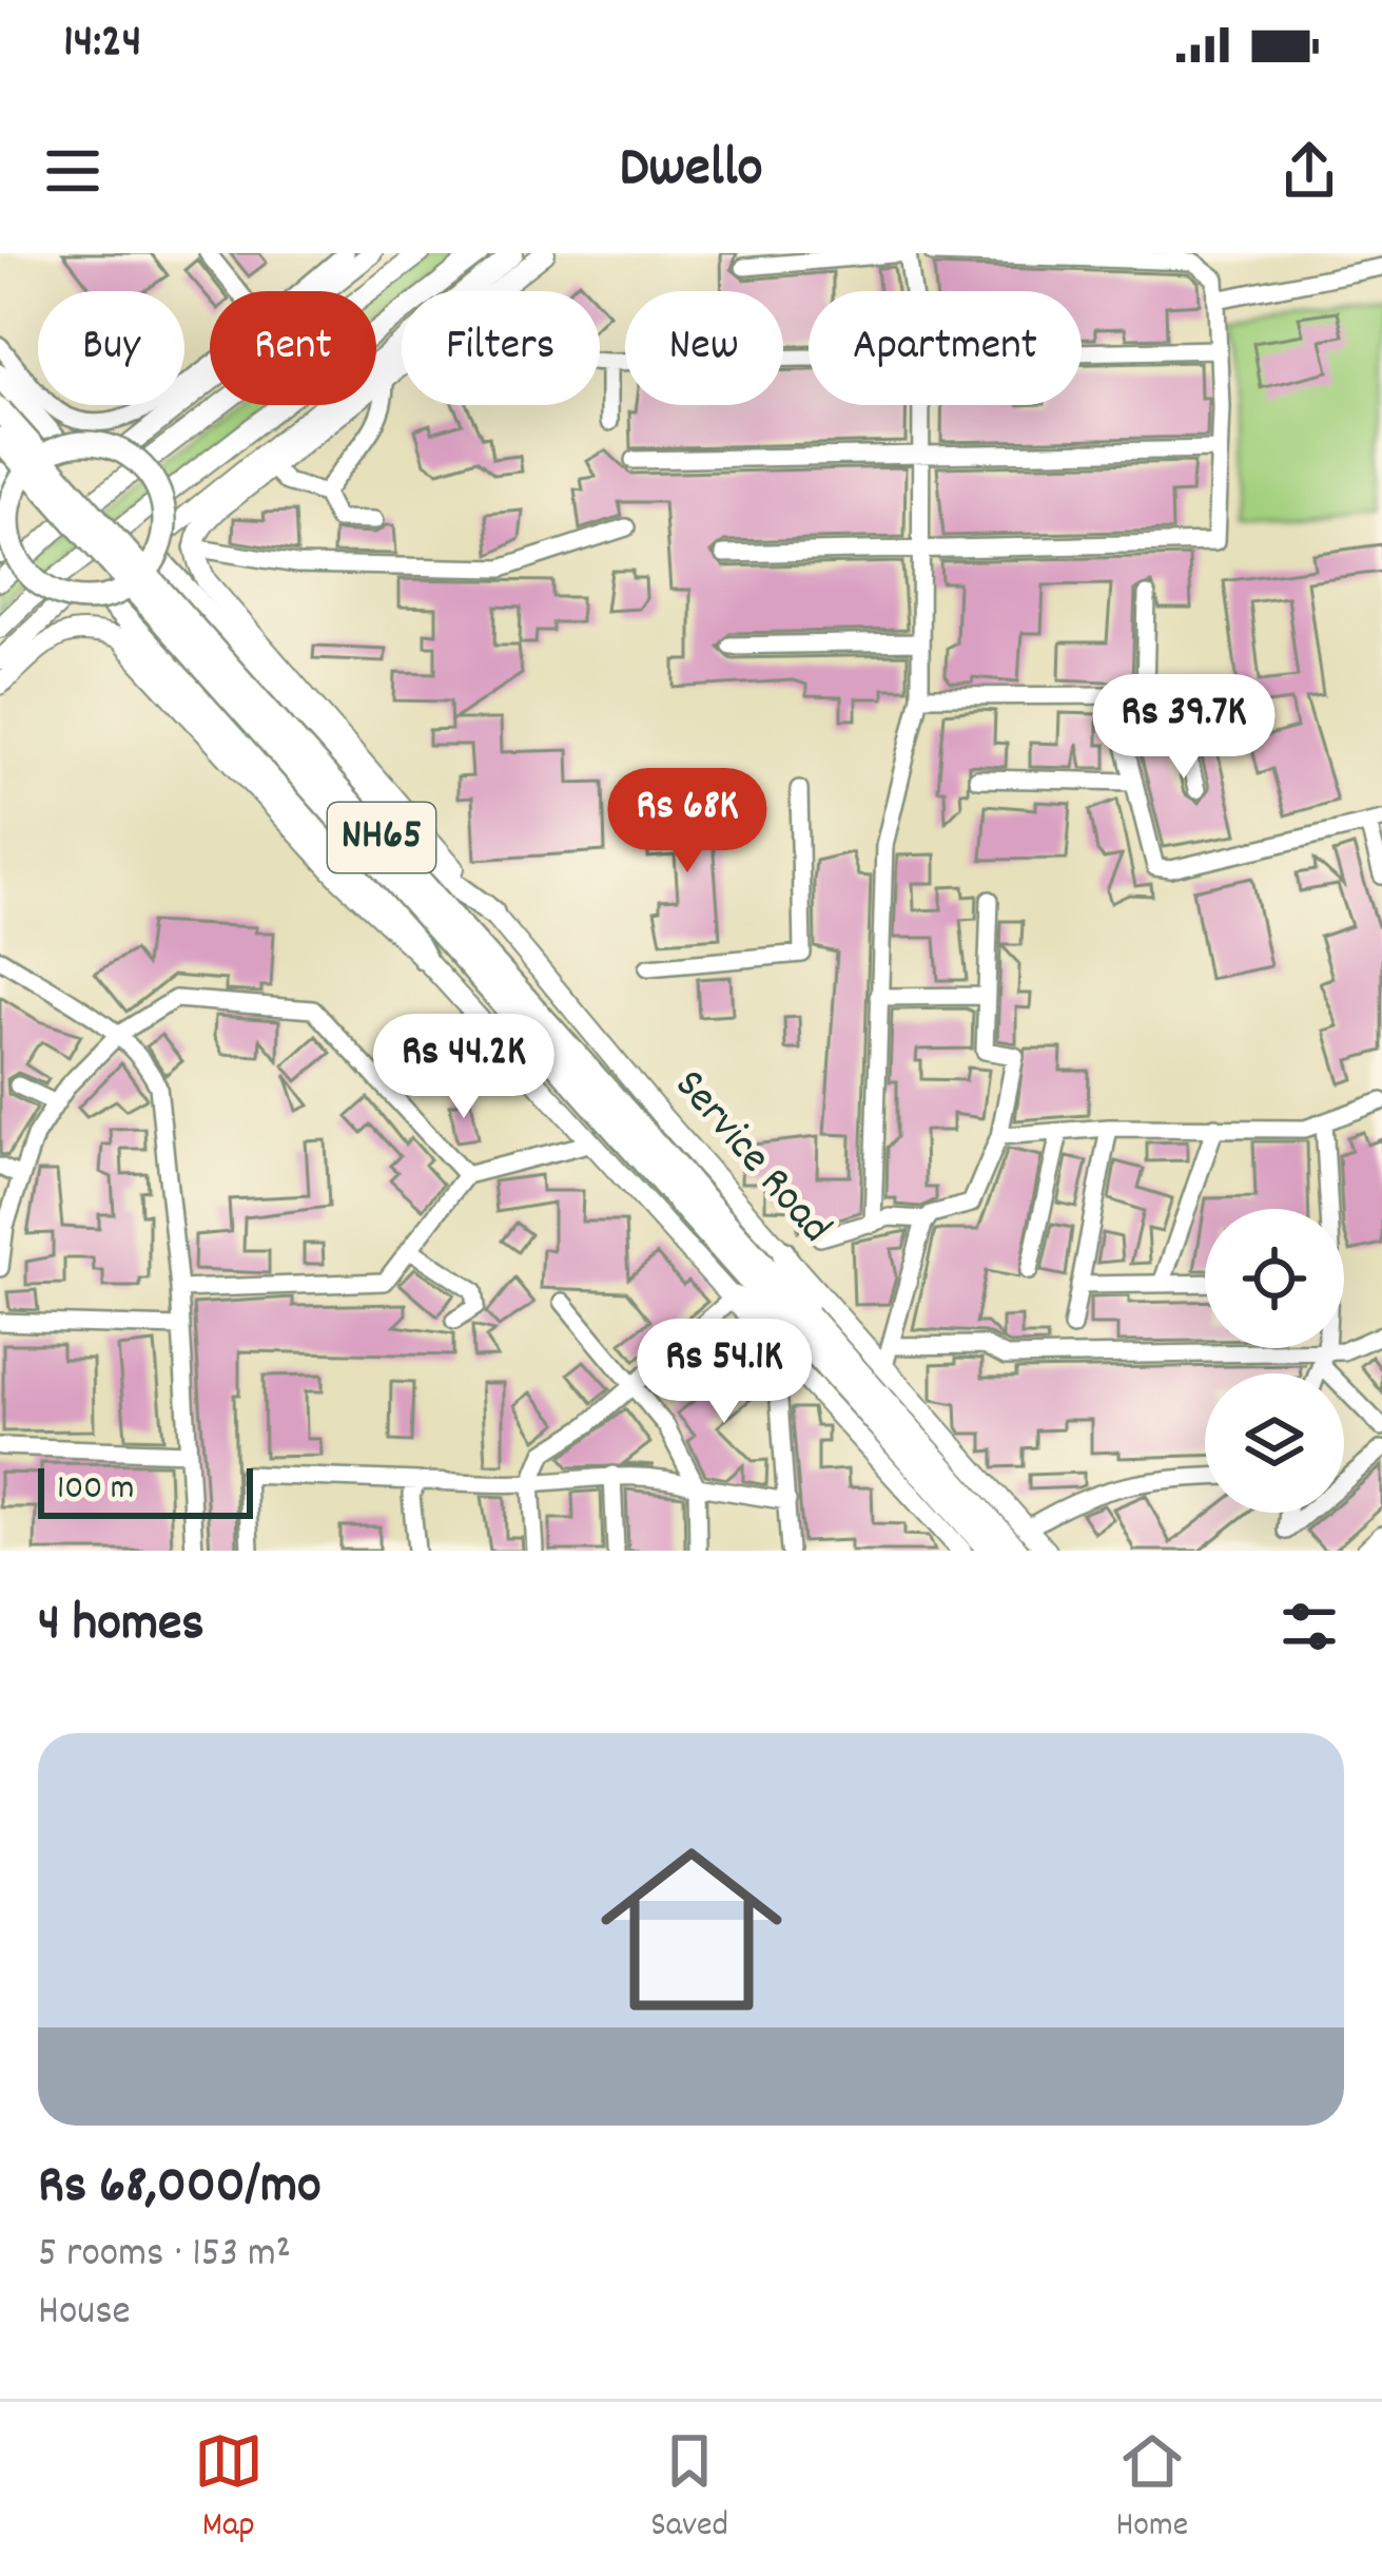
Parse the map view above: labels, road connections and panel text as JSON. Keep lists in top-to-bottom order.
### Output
{
  "streets": {
    "highway": ["NH65"],
    "main road": ["Service Road"]
  },
  "crossings": [
    ["NH65", "Service Road"]
  ],
  "scale_bar": "100 m",
  "page": {
    "status": "14:24",
    "header": "Dwello",
    "chip": [
      "Buy",
      "Rent",
      "Filters",
      "New",
      "Apartment"
    ],
    "price": [
      "Rs 39.7K",
      "Rs 68K",
      "Rs 44.2K",
      "Rs 54.1K"
    ],
    "scale": "100 m",
    "heading": "4 homes",
    "list": [
      {
        "name": "Rs 68,000/mo",
        "note": "5 rooms · 153 m² · House"
      }
    ],
    "tabs": ["Map", "Saved", "Home"]
  }
}
